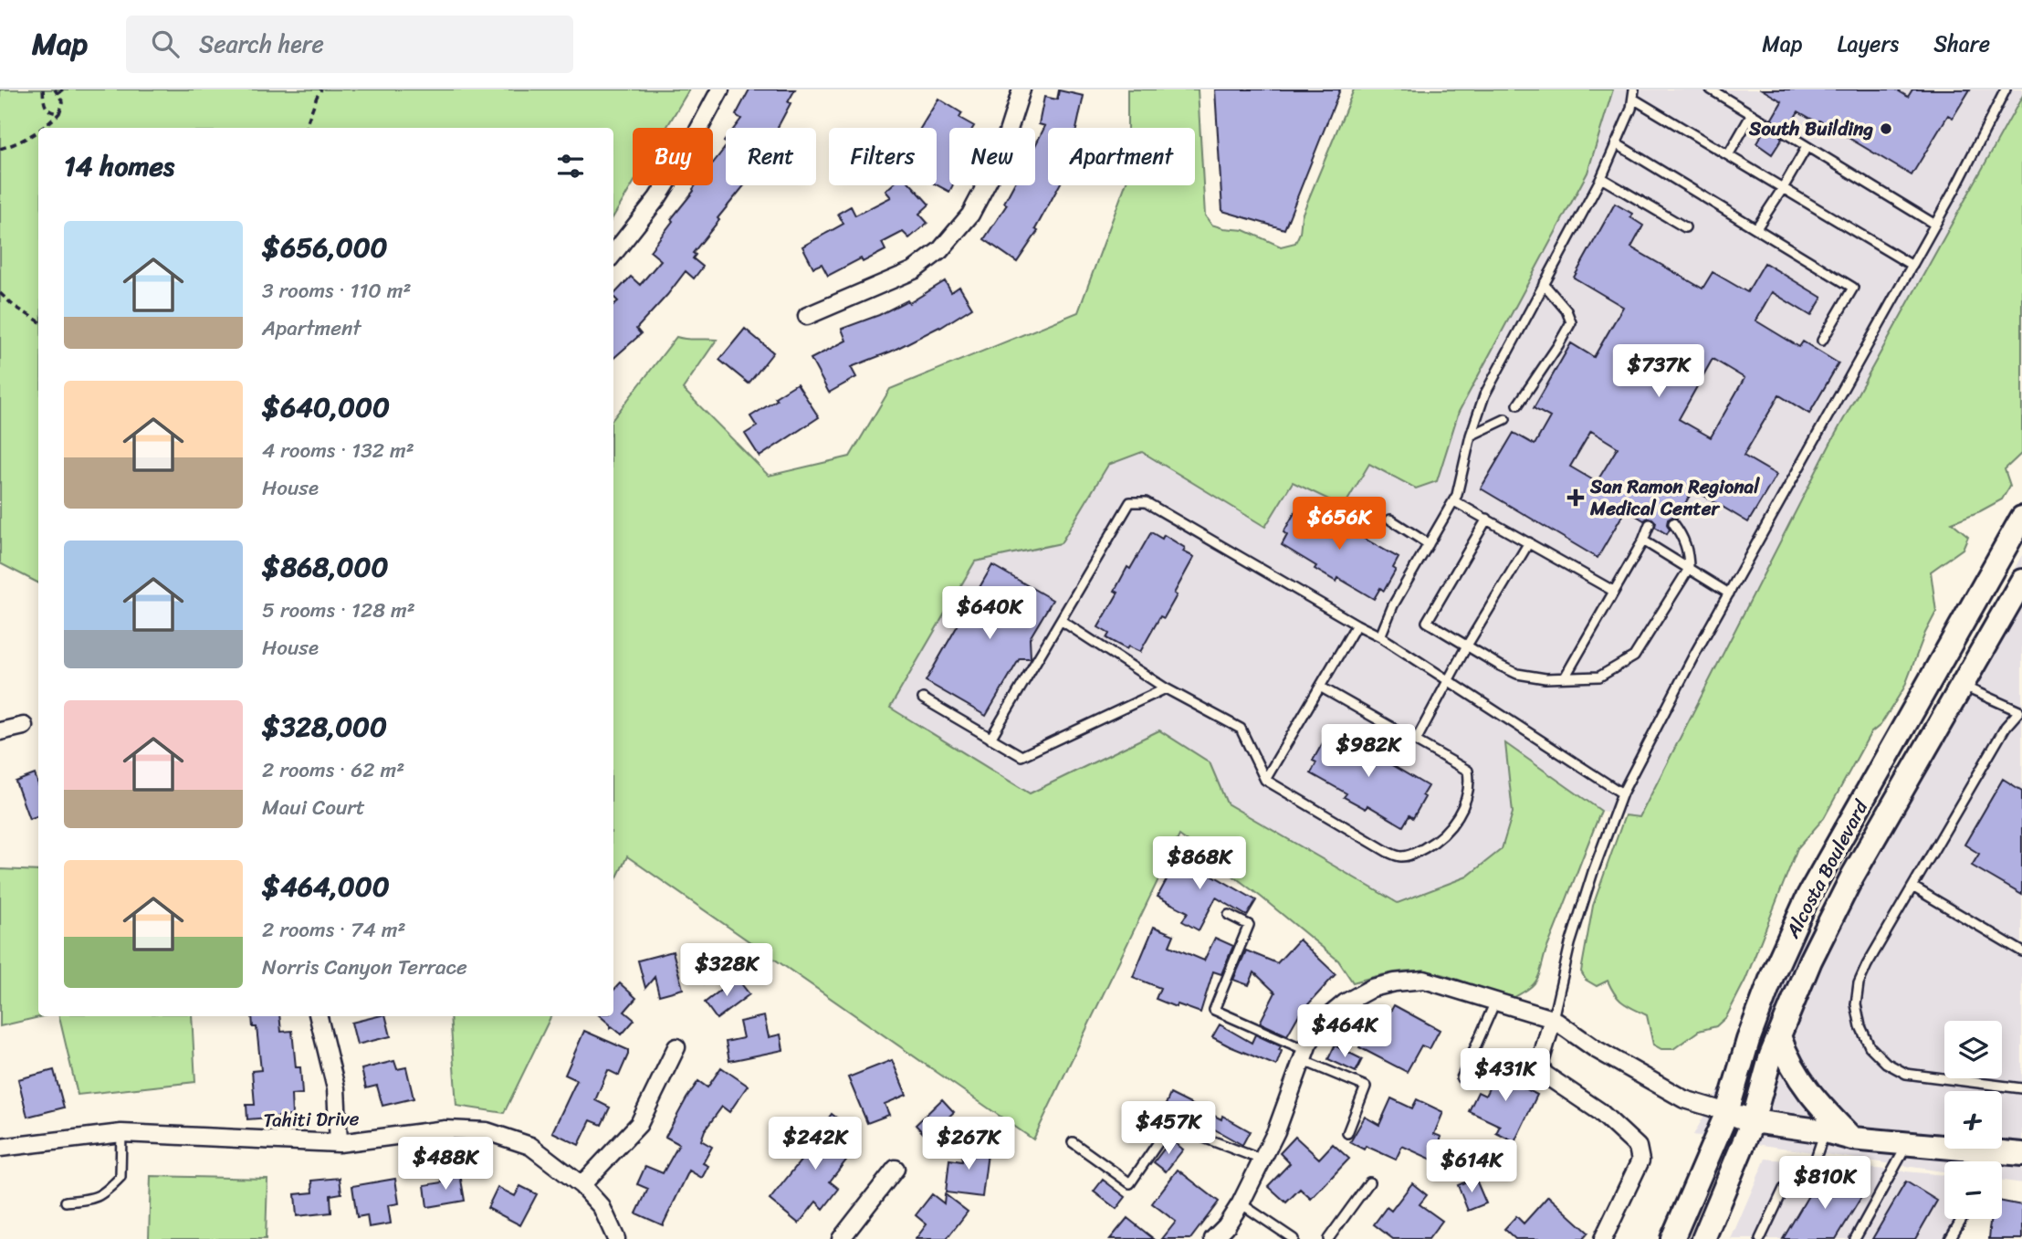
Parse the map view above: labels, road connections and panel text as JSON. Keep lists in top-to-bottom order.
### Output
{
  "streets": {
    "main road": ["Alcosta Boulevard"],
    "street": ["Tahiti Drive"]
  },
  "places": {
    "other": ["South Building"],
    "health": ["San Ramon Regional Medical Center"]
  },
  "page": {
    "header": "Map",
    "search": "Search here",
    "nav": ["Map", "Layers", "Share"],
    "chip": [
      "Buy",
      "Rent",
      "Filters",
      "New",
      "Apartment"
    ],
    "heading": "14 homes",
    "list": [
      {
        "name": "$656,000",
        "note": "3 rooms · 110 m² · Apartment"
      },
      {
        "name": "$640,000",
        "note": "4 rooms · 132 m² · House"
      },
      {
        "name": "$868,000",
        "note": "5 rooms · 128 m² · House"
      },
      {
        "name": "$328,000",
        "note": "2 rooms · 62 m² · Maui Court"
      },
      {
        "name": "$464,000",
        "note": "2 rooms · 74 m² · Norris Canyon Terrace"
      }
    ],
    "price": [
      "$737K",
      "$656K",
      "$640K",
      "$982K",
      "$868K",
      "$328K",
      "$464K",
      "$431K",
      "$457K",
      "$242K",
      "$267K",
      "$488K",
      "$614K",
      "$810K"
    ],
    "map_buttons": ["+", "−"]
  }
}
